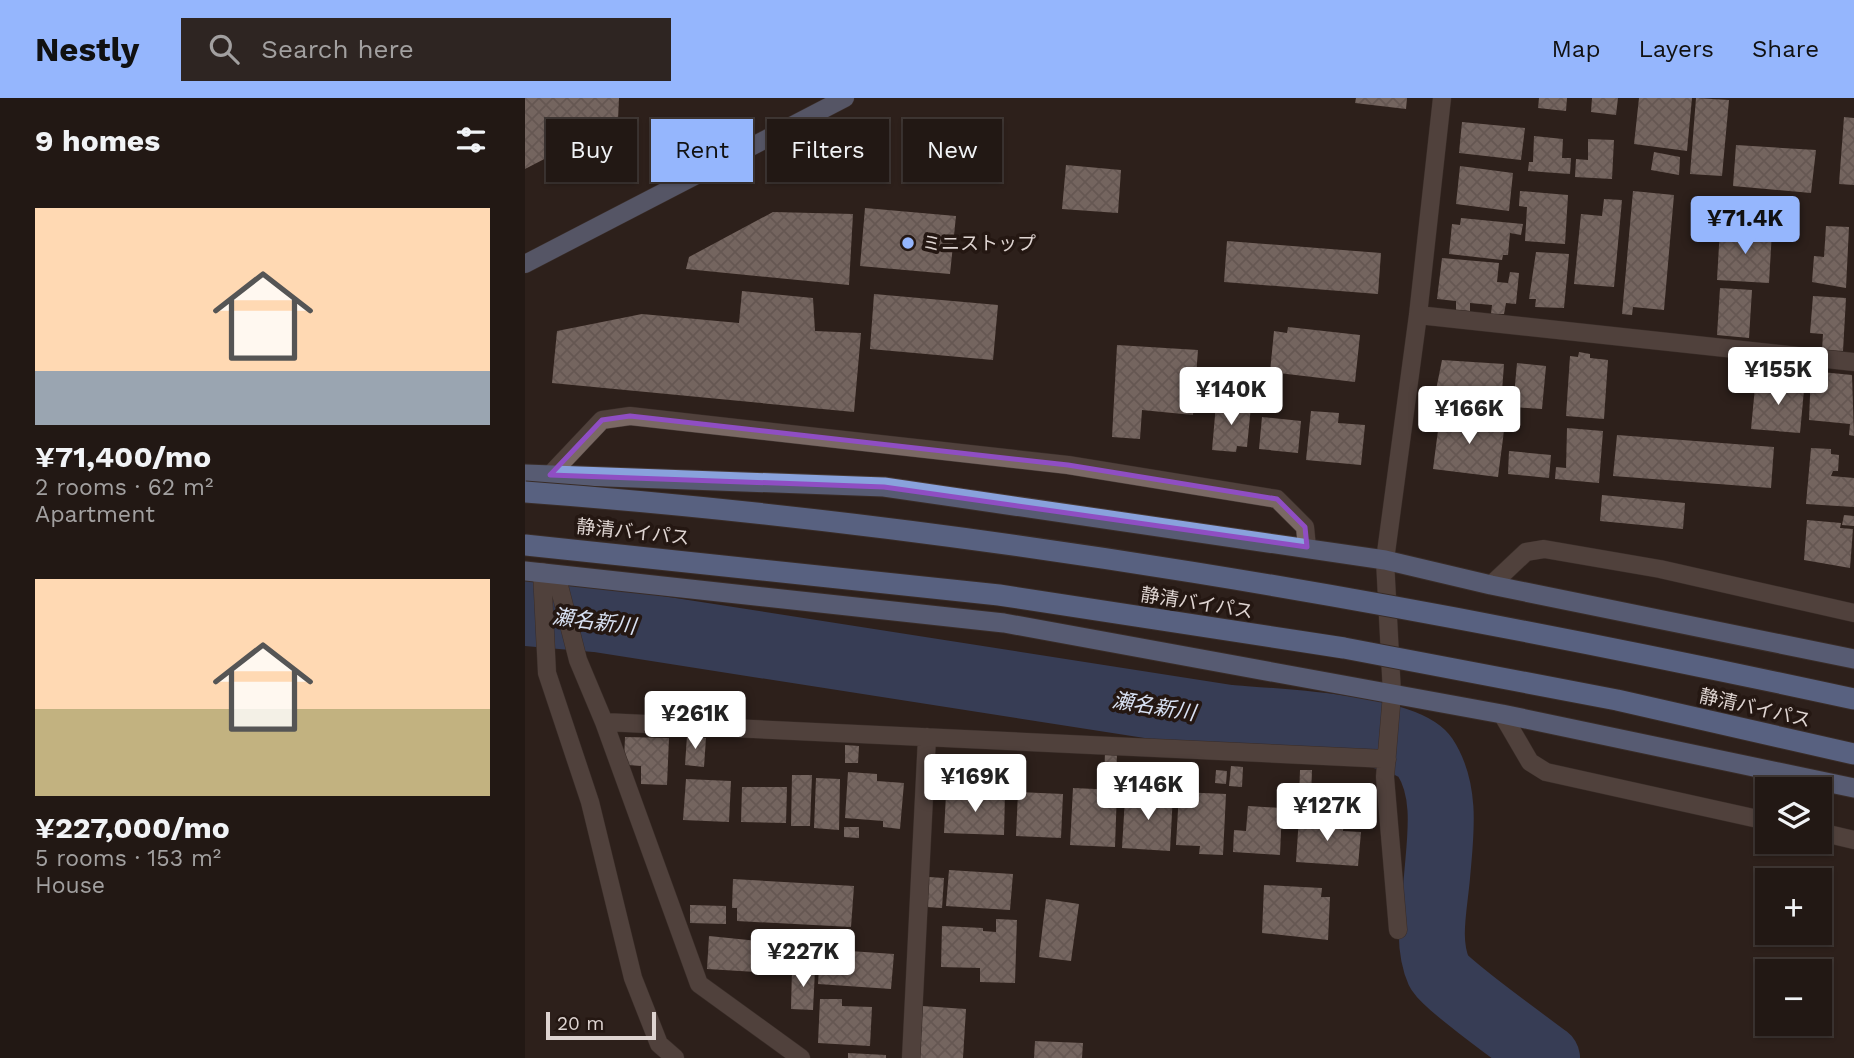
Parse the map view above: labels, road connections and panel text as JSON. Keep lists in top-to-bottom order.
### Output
{
  "streets": {
    "highway": ["静清バイパス"]
  },
  "water": ["瀬名新川"],
  "places": ["ミニストップ"],
  "scale_bar": "20 m",
  "page": {
    "header": "Nestly",
    "search": "Search here",
    "nav": ["Map", "Layers", "Share"],
    "heading": "9 homes",
    "chip": [
      "Buy",
      "Rent",
      "Filters",
      "New"
    ],
    "list": [
      {
        "name": "¥71,400/mo",
        "note": "2 rooms · 62 m² · Apartment"
      },
      {
        "name": "¥227,000/mo",
        "note": "5 rooms · 153 m² · House"
      }
    ],
    "price": [
      "¥71.4K",
      "¥155K",
      "¥140K",
      "¥166K",
      "¥261K",
      "¥169K",
      "¥146K",
      "¥127K",
      "¥227K"
    ],
    "map_buttons": ["+", "−"],
    "scale": "20 m"
  }
}
